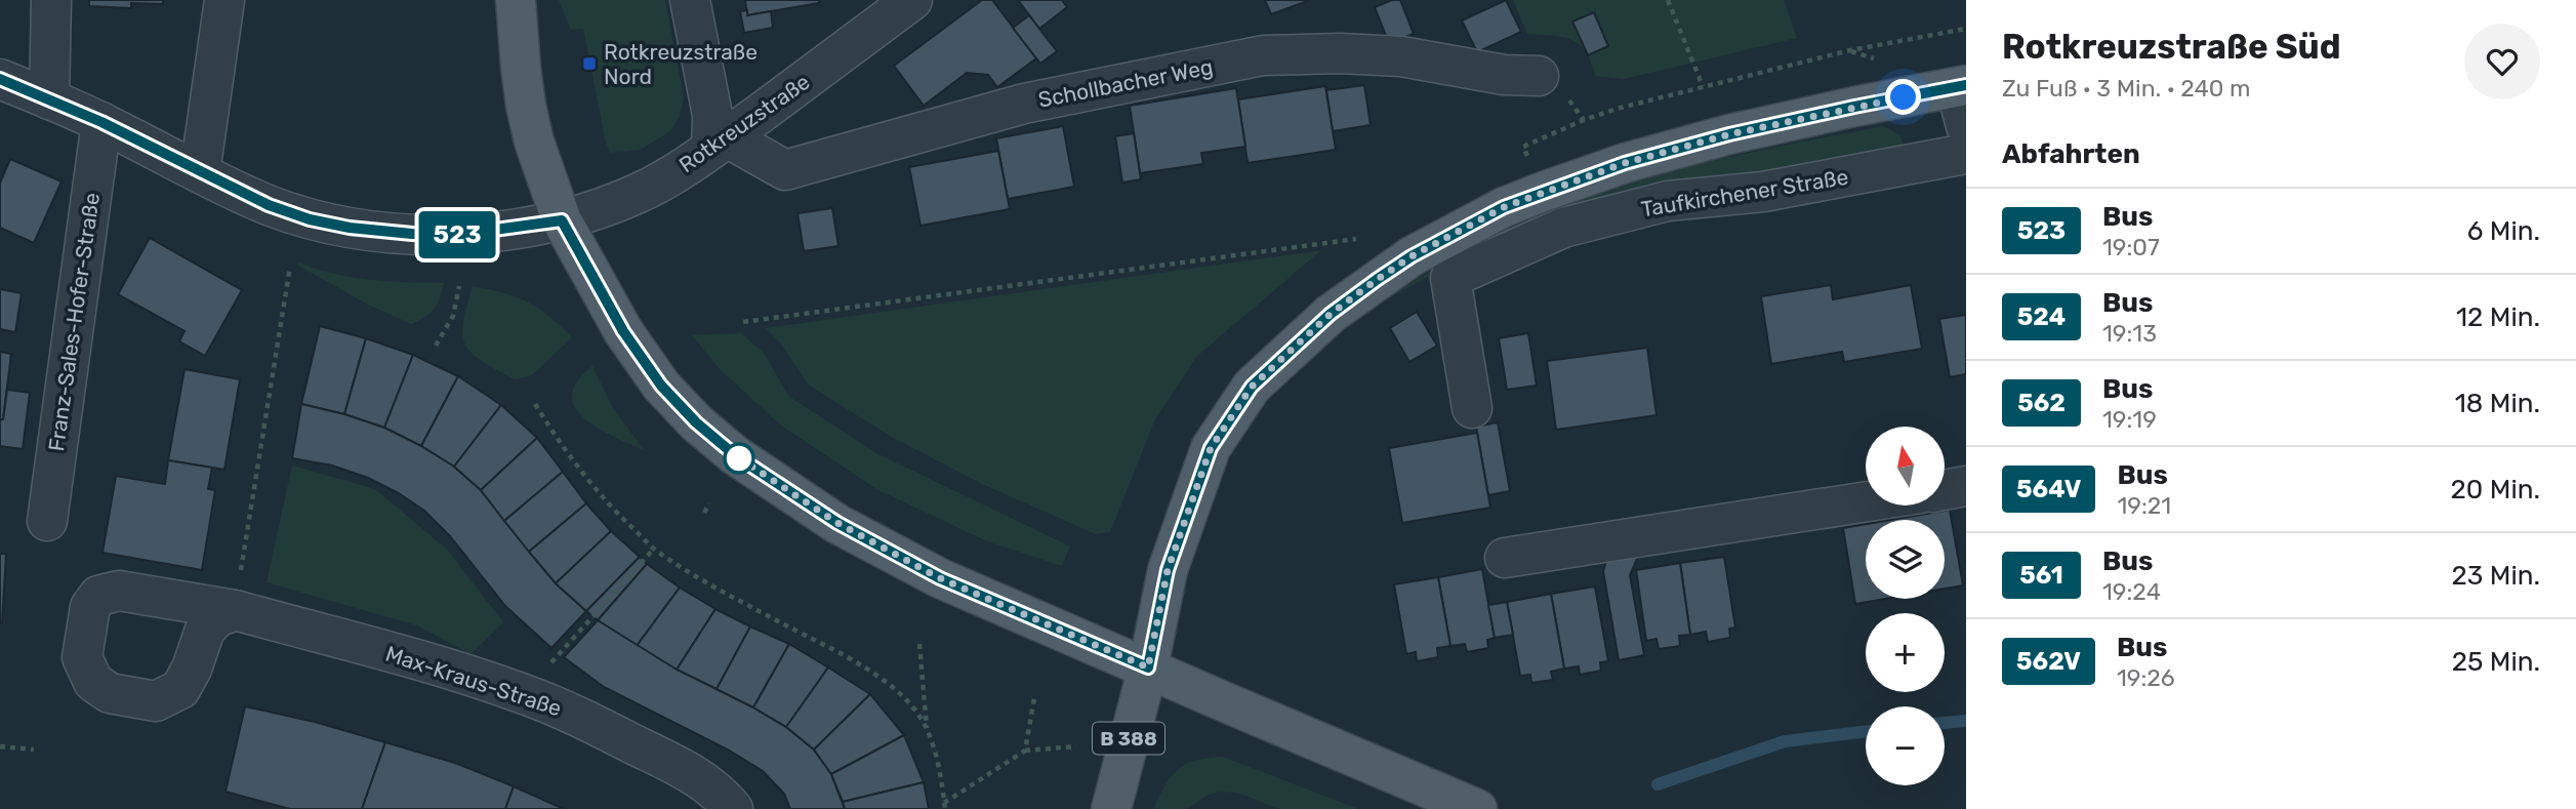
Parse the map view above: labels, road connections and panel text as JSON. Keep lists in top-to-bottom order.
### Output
{
  "streets": {
    "main road": ["B 388"],
    "street": [
      "Schollbacher Weg",
      "Rotkreuzstraße",
      "Taufkirchener Straße",
      "Franz-Sales-Hofer-Straße",
      "Max-Kraus-Straße"
    ]
  },
  "crossings": [
    ["Schollbacher Weg", "Rotkreuzstraße"],
    ["Rotkreuzstraße", "Franz-Sales-Hofer-Straße"]
  ],
  "places": {
    "transit": ["Rotkreuzstraße Nord"]
  },
  "lines": ["bus line 523"],
  "north": "top",
  "page": {
    "on_map": "523",
    "heading": [
      ["Rotkreuzstraße Süd", "Zu Fuß · 3 Min. · 240 m"],
      "Abfahrten"
    ],
    "list": [
      {
        "mark": "523",
        "name": "Bus",
        "note": "19:07",
        "value": "6 Min."
      },
      {
        "mark": "524",
        "name": "Bus",
        "note": "19:13",
        "value": "12 Min."
      },
      {
        "mark": "562",
        "name": "Bus",
        "note": "19:19",
        "value": "18 Min."
      },
      {
        "mark": "564V",
        "name": "Bus",
        "note": "19:21",
        "value": "20 Min."
      },
      {
        "mark": "561",
        "name": "Bus",
        "note": "19:24",
        "value": "23 Min."
      },
      {
        "mark": "562V",
        "name": "Bus",
        "note": "19:26",
        "value": "25 Min."
      }
    ],
    "map_buttons": ["+", "−"]
  }
}
